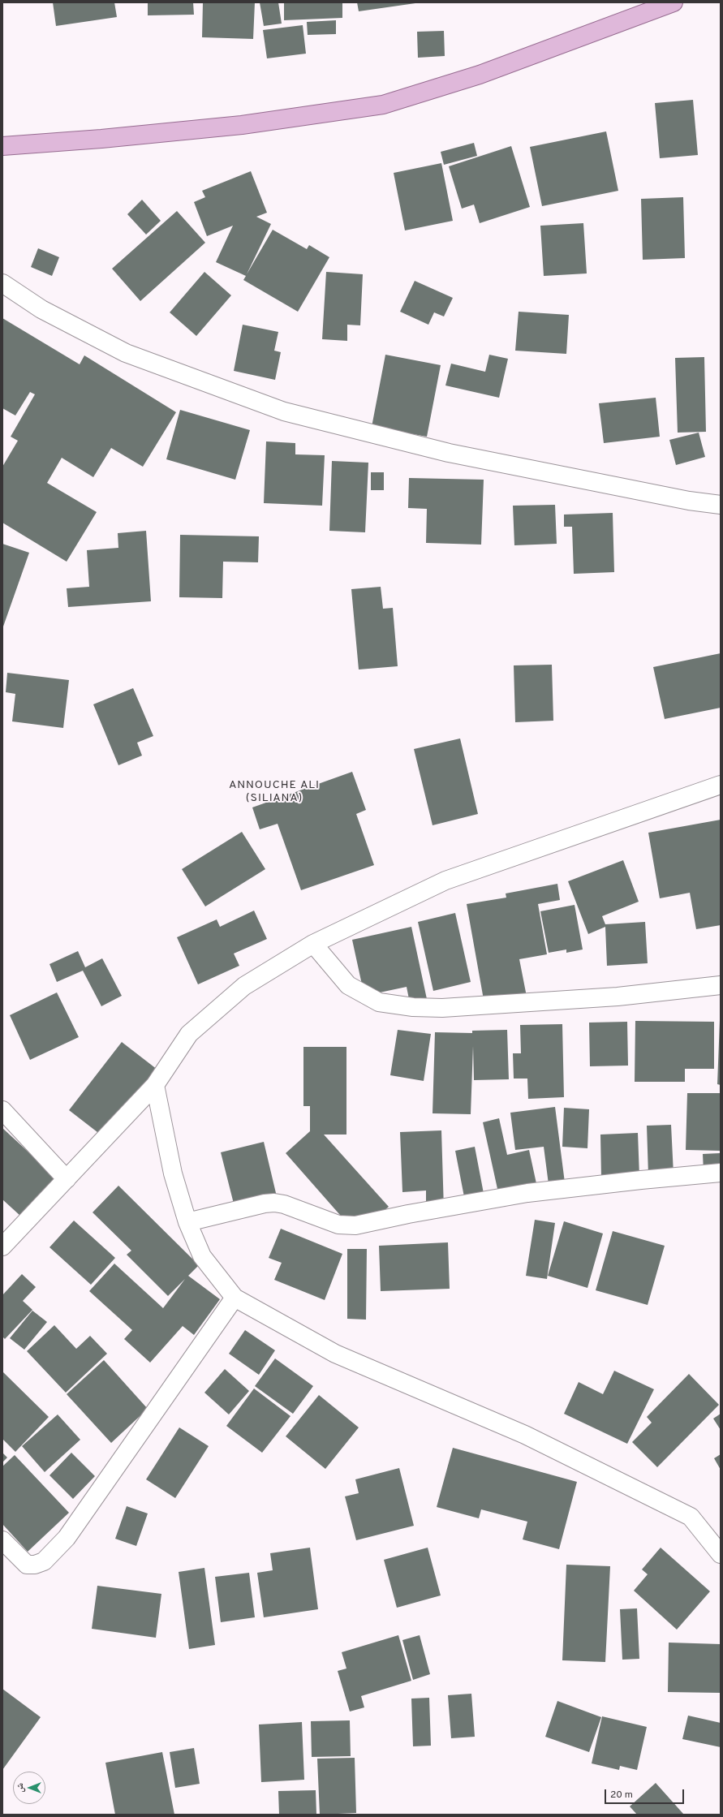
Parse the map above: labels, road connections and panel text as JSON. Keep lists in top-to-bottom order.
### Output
{
  "districts": ["ANNOUCHE ALI (SILIANA)"],
  "scale_bar": "20 m",
  "north": "left"
}
